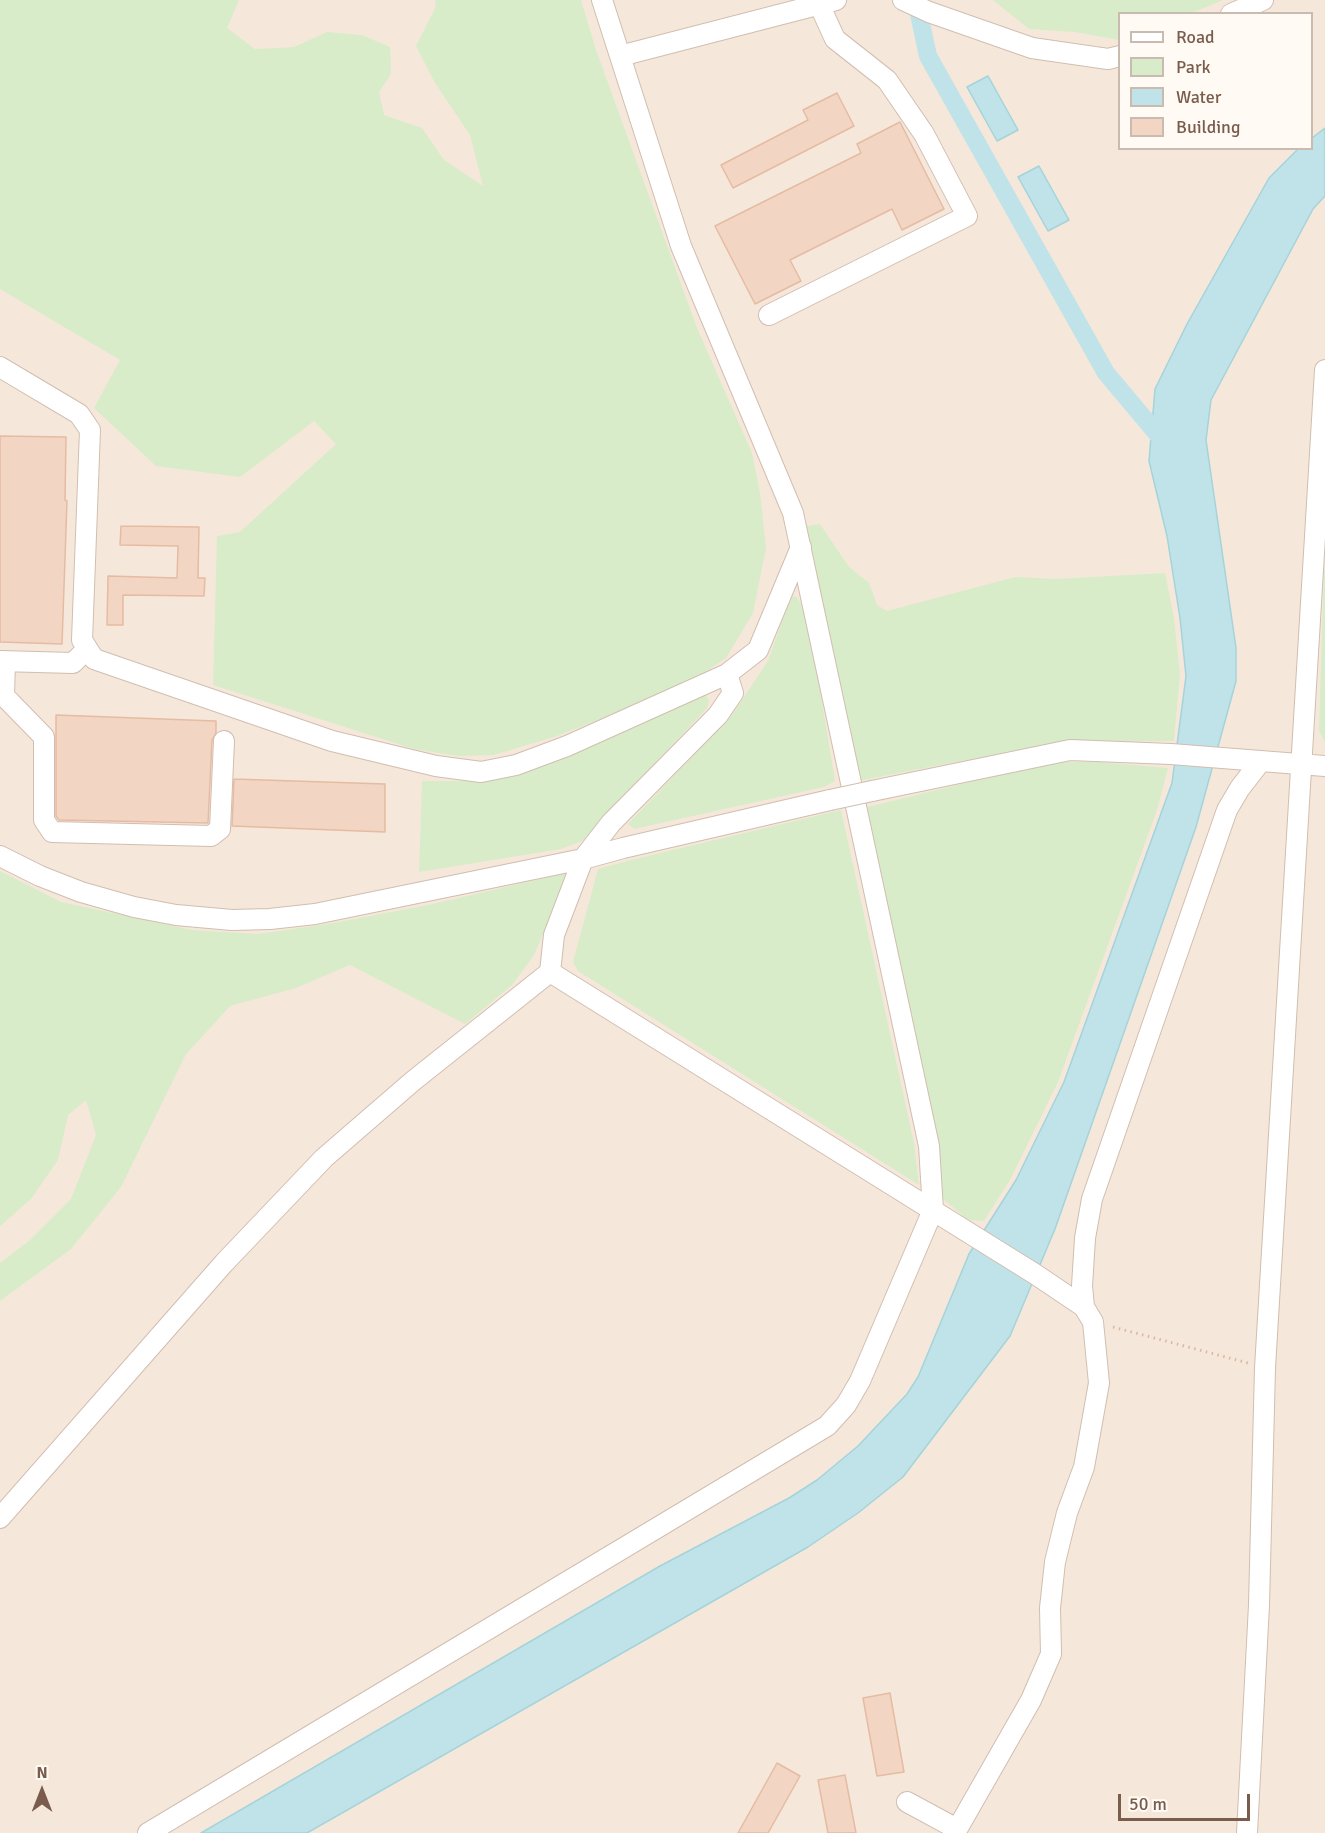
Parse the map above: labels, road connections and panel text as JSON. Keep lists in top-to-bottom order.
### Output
{
  "legend": [
    "Road",
    "Park",
    "Water",
    "Building"
  ],
  "scale_bar": "50 m",
  "north": "top"
}
